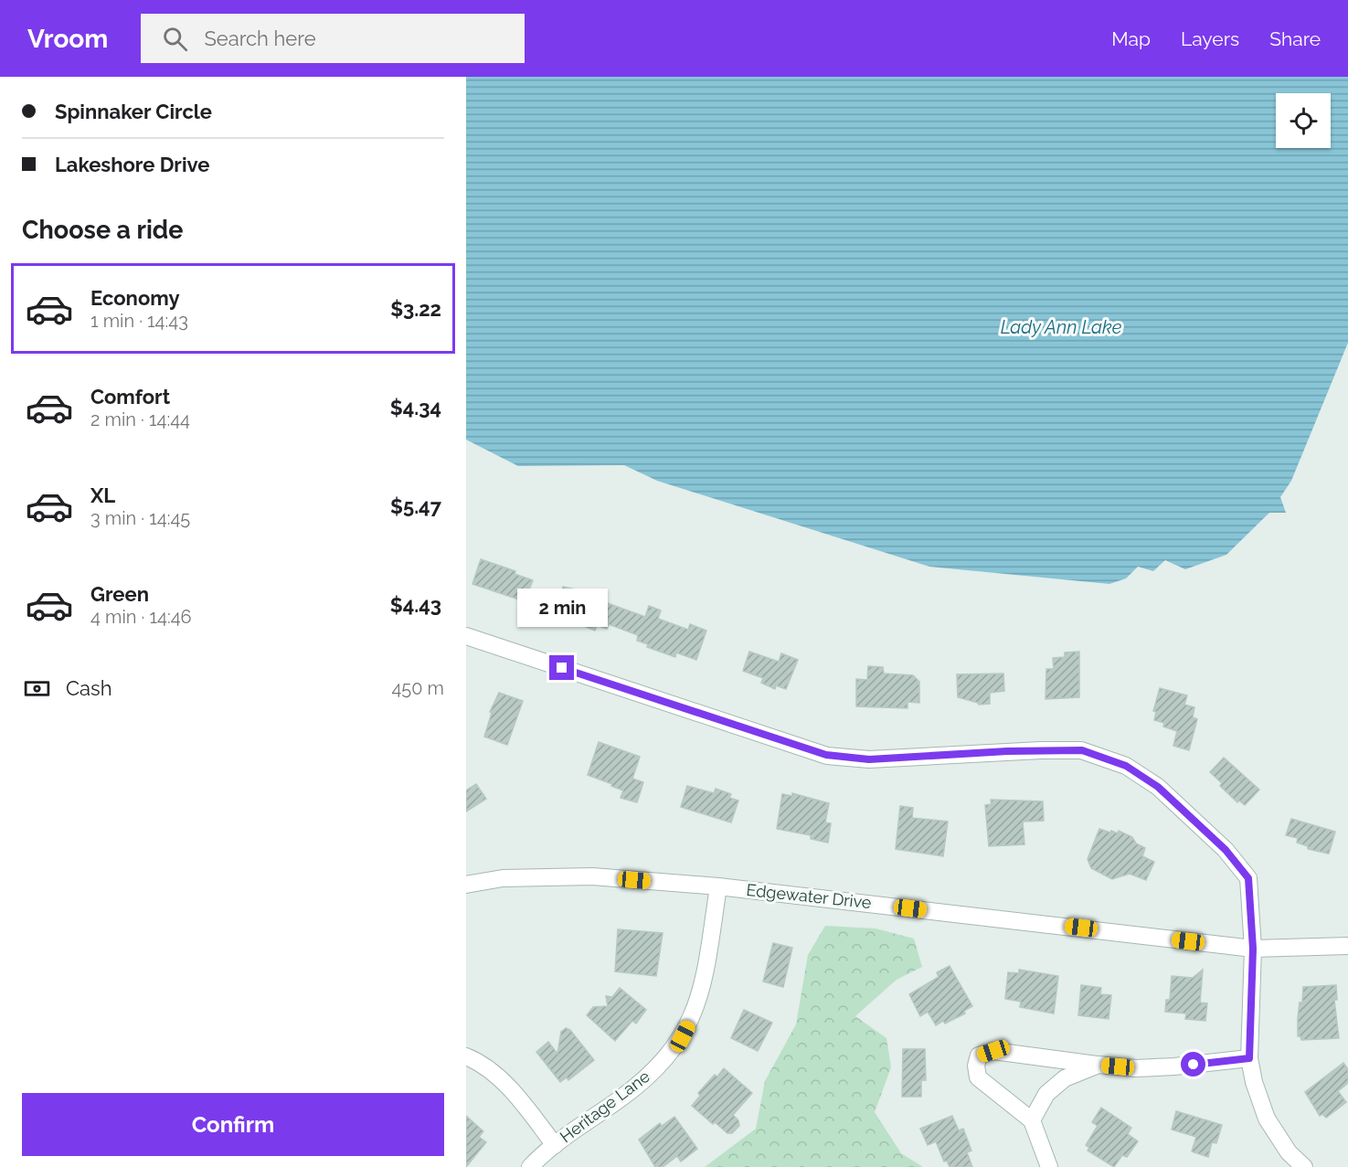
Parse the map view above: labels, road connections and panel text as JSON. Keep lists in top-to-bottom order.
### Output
{
  "streets": {
    "street": ["Edgewater Drive", "Heritage Lane"]
  },
  "crossings": [
    ["Edgewater Drive", "Heritage Lane"]
  ],
  "water": ["Lady Ann Lake"],
  "page": {
    "header": "Vroom",
    "search": "Search here",
    "nav": ["Map", "Layers", "Share"],
    "banner": ["Spinnaker Circle", "Lakeshore Drive"],
    "heading": "Choose a ride",
    "list": [
      {
        "name": "Economy",
        "note": "1 min · 14:43",
        "value": "$3.22"
      },
      {
        "name": "Comfort",
        "note": "2 min · 14:44",
        "value": "$4.34"
      },
      {
        "name": "XL",
        "note": "3 min · 14:45",
        "value": "$5.47"
      },
      {
        "name": "Green",
        "note": "4 min · 14:46",
        "value": "$4.43"
      }
    ],
    "bubble": "2 min",
    "pay": ["Cash", "450 m"],
    "buttons": "Confirm"
  }
}
